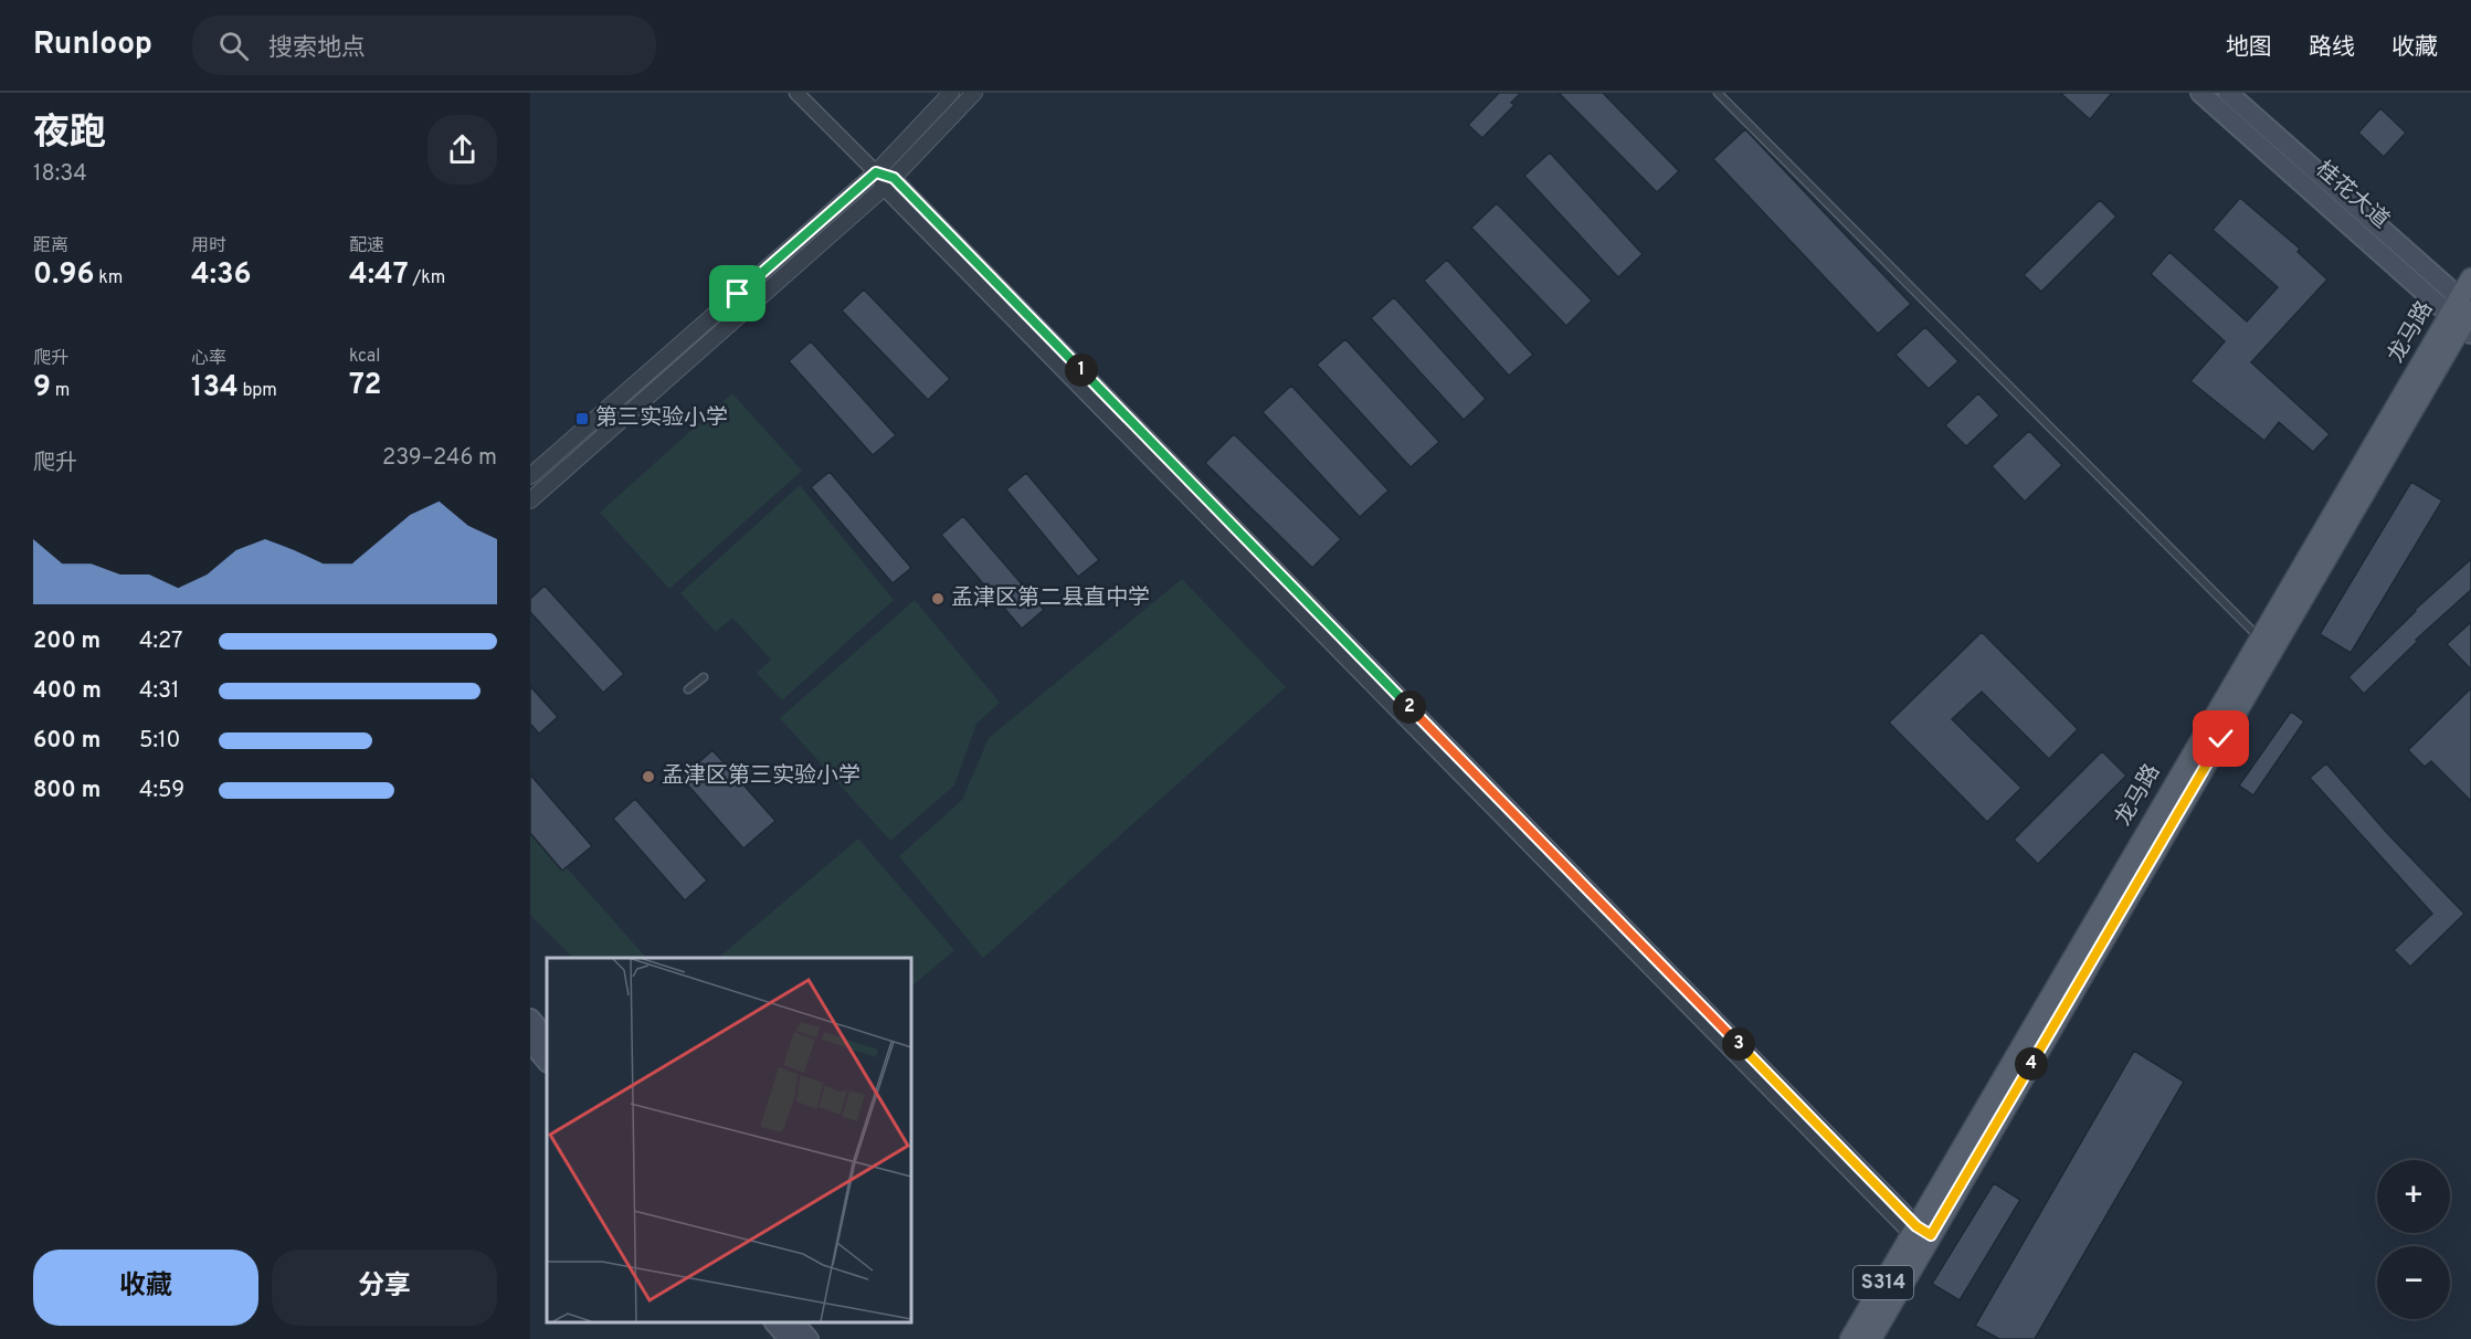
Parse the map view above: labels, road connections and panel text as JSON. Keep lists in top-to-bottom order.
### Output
{
  "streets": {
    "main road": ["桂花大道", "龙马路", "S314"]
  },
  "crossings": [
    ["桂花大道", "龙马路"]
  ],
  "places": {
    "transit": ["第三实验小学"],
    "other": ["孟津区第二县直中学", "孟津区第三实验小学"]
  },
  "page": {
    "header": "Runloop",
    "search": "搜索地点",
    "nav": ["地图", "路线", "收藏"],
    "heading": ["夜跑", "18:34"],
    "stats": [
      ["距离", "0.96 km"],
      ["用时", "4:36"],
      ["配速", "4:47 /km"],
      ["爬升", "9 m"],
      ["心率", "134 bpm"],
      ["kcal", "72"]
    ],
    "pins": [
      "1",
      "2",
      "3",
      "4"
    ],
    "chart": ["爬升", "239–246 m"],
    "list": [
      {
        "name": "200 m",
        "note": "4:27"
      },
      {
        "name": "400 m",
        "note": "4:31"
      },
      {
        "name": "600 m",
        "note": "5:10"
      },
      {
        "name": "800 m",
        "note": "4:59"
      }
    ],
    "map_buttons": ["+", "−"],
    "buttons": ["收藏", "分享"]
  }
}
